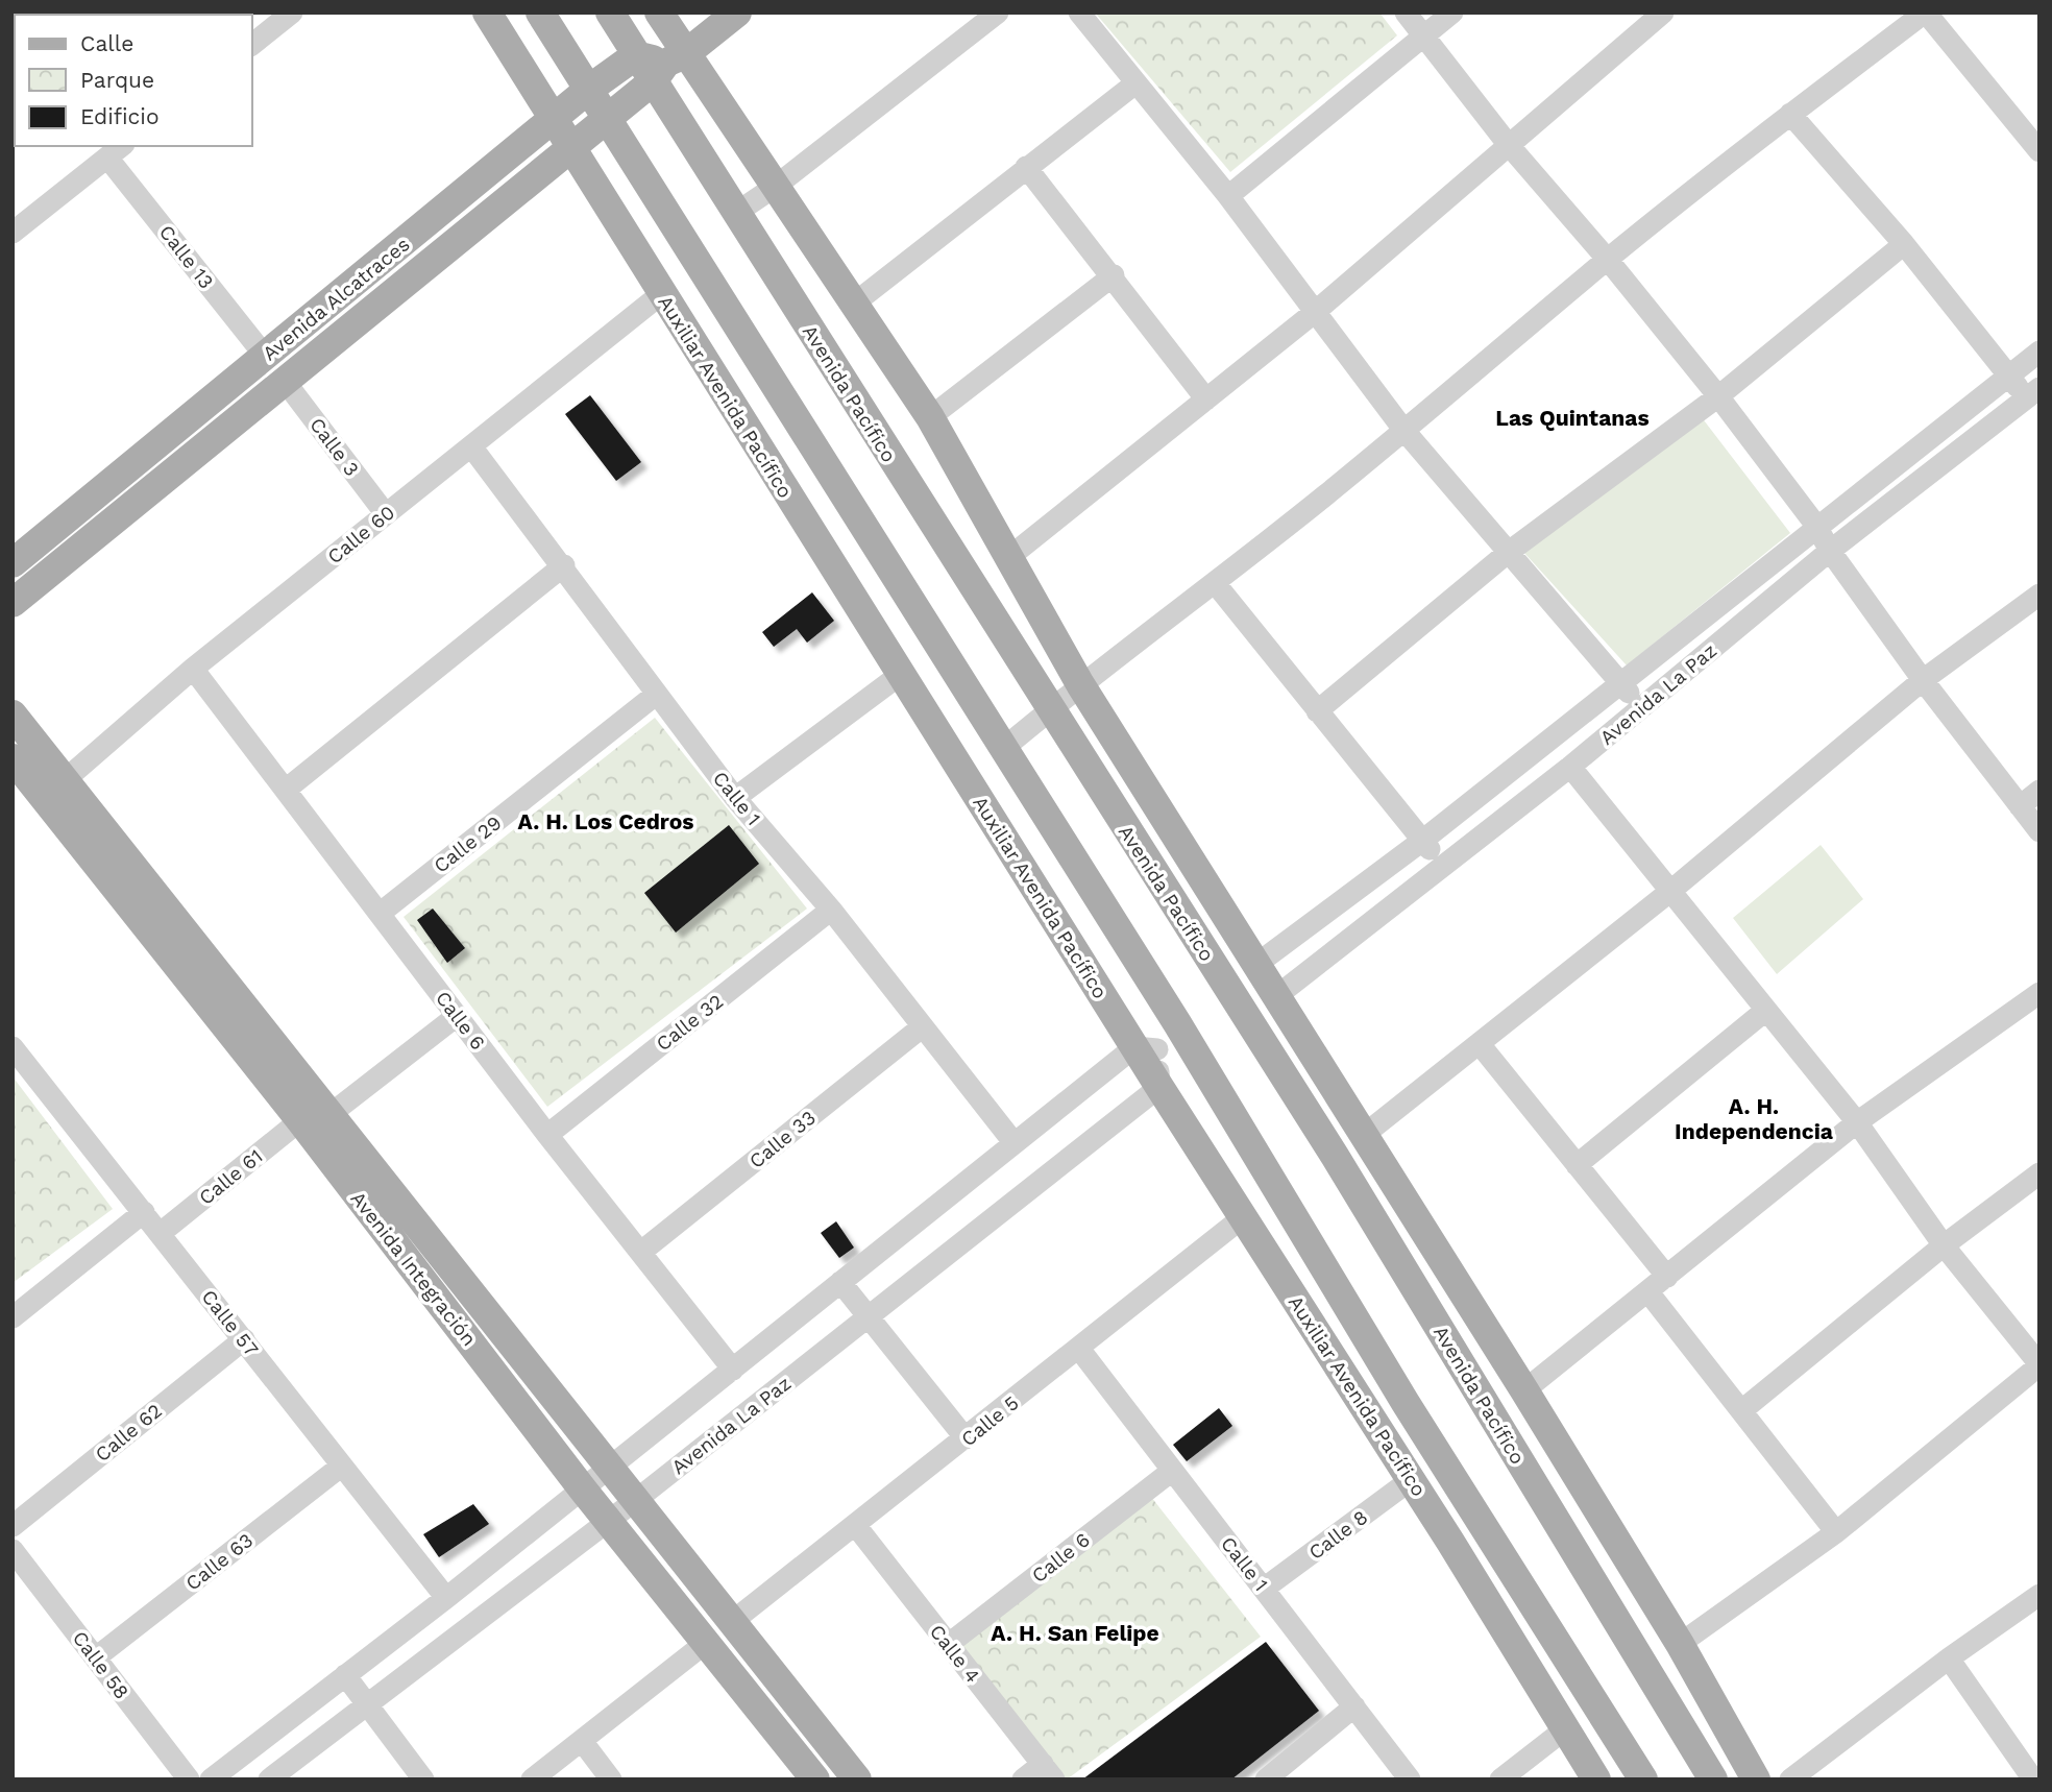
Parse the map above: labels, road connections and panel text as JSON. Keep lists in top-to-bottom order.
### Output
{
  "streets": {
    "main road": [
      "Avenida Alcatraces",
      "Avenida Pacífico",
      "Auxiliar Avenida Pacífico",
      "Avenida Integración"
    ],
    "street": [
      "Calle 13",
      "Calle 3",
      "Calle 60",
      "Avenida La Paz",
      "Calle 1",
      "Calle 29",
      "Calle 6",
      "Calle 32",
      "Calle 33",
      "Calle 61",
      "Calle 57",
      "Calle 5",
      "Calle 62",
      "Calle 8",
      "Calle 63",
      "Calle 4",
      "Calle 58"
    ]
  },
  "crossings": [
    ["Calle 13", "Avenida Alcatraces"],
    ["Avenida Alcatraces", "Avenida Pacífico"],
    ["Avenida Alcatraces", "Auxiliar Avenida Pacífico"],
    ["Auxiliar Avenida Pacífico", "Calle 60"],
    ["Auxiliar Avenida Pacífico", "Avenida La Paz"],
    ["Auxiliar Avenida Pacífico", "Calle 5"],
    ["Auxiliar Avenida Pacífico", "Calle 8"],
    ["Calle 3", "Calle 60"],
    ["Calle 60", "Calle 1"],
    ["Calle 60", "Calle 6"],
    ["Avenida La Paz", "Avenida Integración"],
    ["Calle 1", "Calle 29"],
    ["Calle 1", "Calle 6"],
    ["Calle 1", "Calle 32"],
    ["Calle 1", "Calle 33"],
    ["Calle 1", "Calle 5"],
    ["Calle 1", "Calle 8"],
    ["Calle 29", "Calle 6"],
    ["Calle 6", "Calle 32"],
    ["Calle 6", "Calle 33"],
    ["Calle 6", "Calle 4"],
    ["Calle 61", "Avenida Integración"],
    ["Calle 61", "Calle 57"],
    ["Calle 57", "Calle 62"],
    ["Calle 57", "Calle 63"],
    ["Calle 5", "Calle 4"],
    ["Calle 63", "Calle 58"]
  ],
  "districts": [
    "Las Quintanas",
    "A. H. Los Cedros",
    "A. H. Independencia",
    "A. H. San Felipe"
  ],
  "legend": ["Calle", "Parque", "Edificio"]
}
